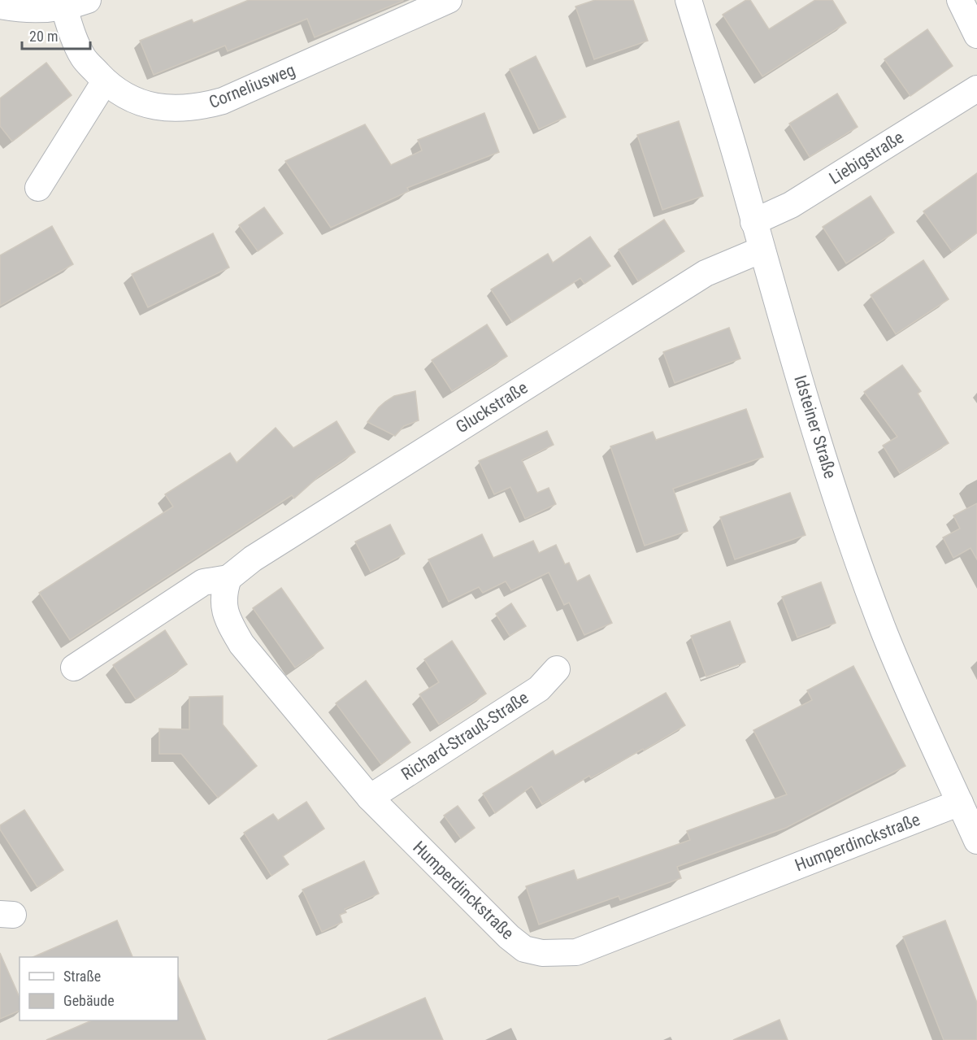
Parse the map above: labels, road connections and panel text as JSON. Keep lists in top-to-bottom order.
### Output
{
  "streets": {
    "street": [
      "Corneliusweg",
      "Liebigstraße",
      "Gluckstraße",
      "Idsteiner Straße",
      "Richard-Strauß-Straße",
      "Humperdinckstraße"
    ]
  },
  "crossings": [
    ["Liebigstraße", "Idsteiner Straße"],
    ["Gluckstraße", "Idsteiner Straße"],
    ["Gluckstraße", "Humperdinckstraße"],
    ["Idsteiner Straße", "Humperdinckstraße"],
    ["Richard-Strauß-Straße", "Humperdinckstraße"]
  ],
  "legend": ["Straße", "Gebäude"],
  "scale_bar": "20 m"
}
